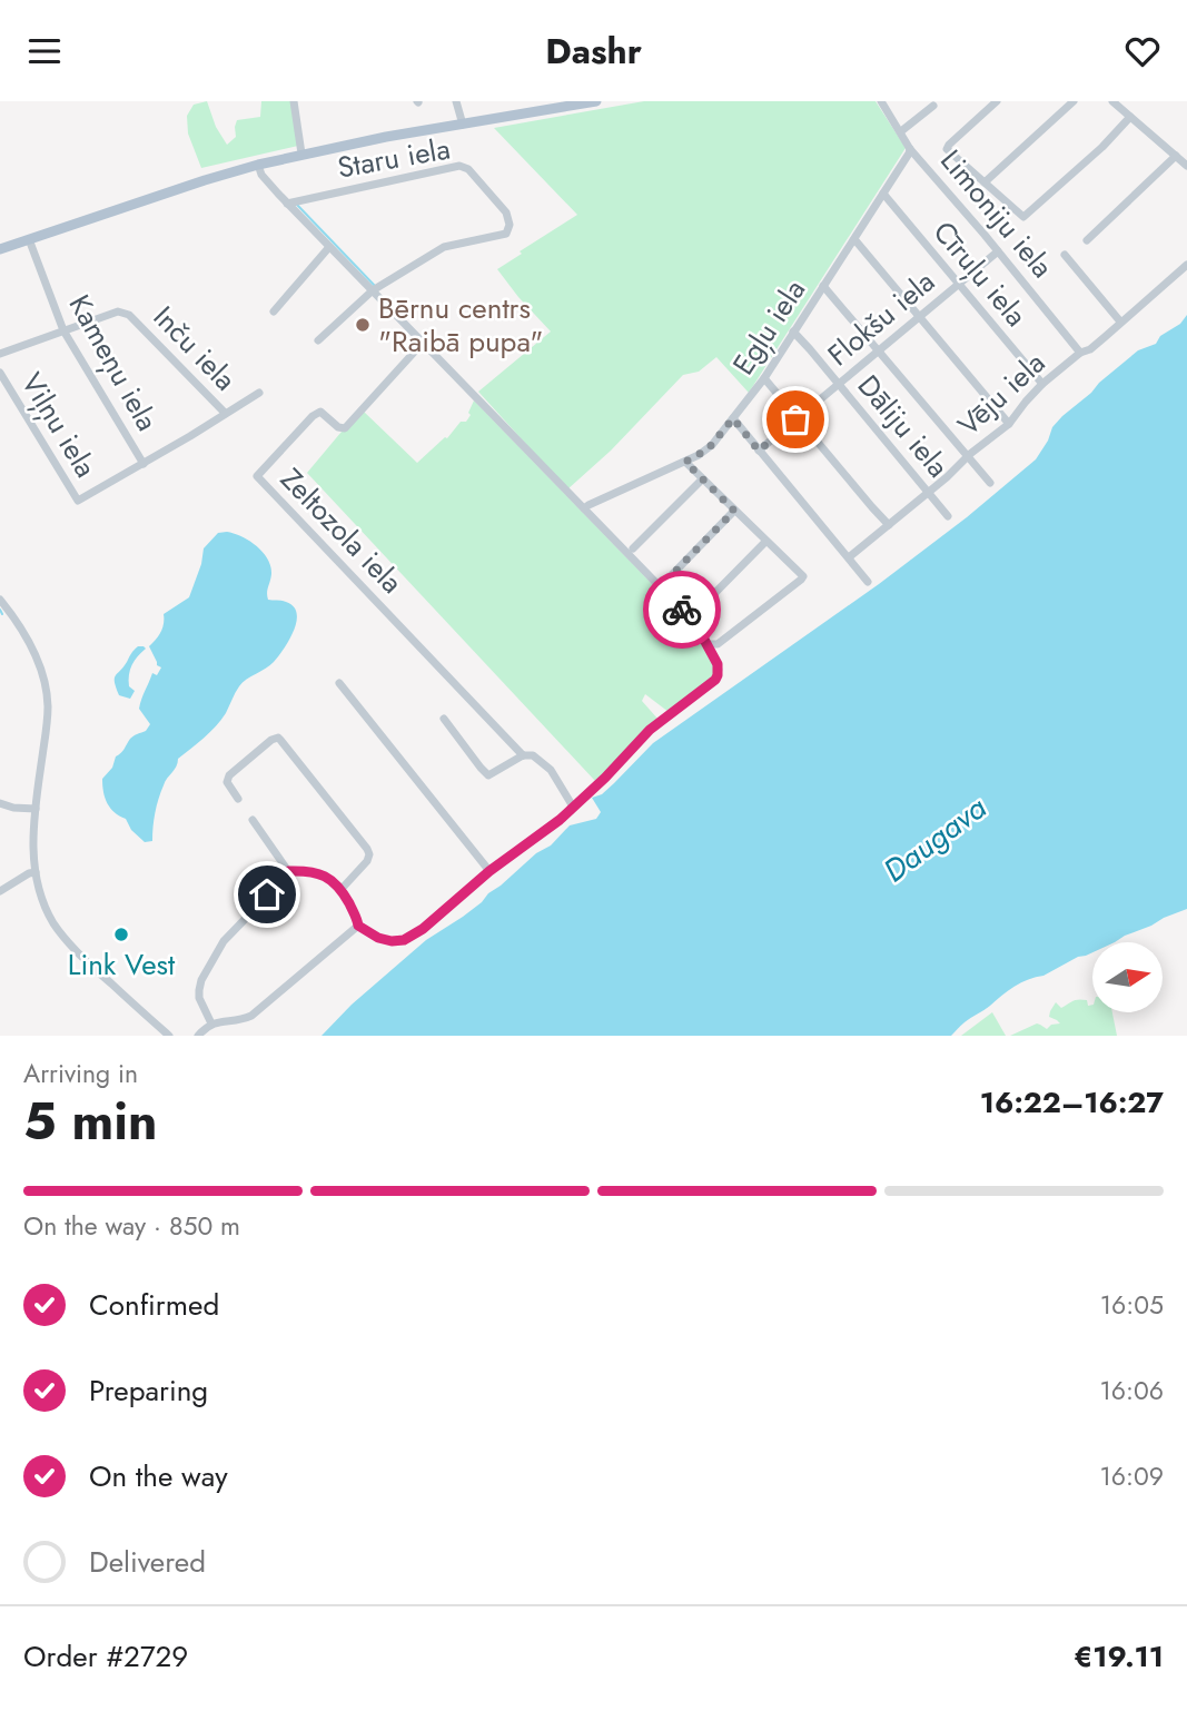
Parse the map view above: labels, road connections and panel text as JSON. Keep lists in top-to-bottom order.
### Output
{
  "streets": {
    "street": [
      "Staru iela",
      "Limoniju iela",
      "Cīruļu iela",
      "Flokšu iela",
      "Egļu iela",
      "Inču iela",
      "Kameņu iela",
      "Vēju iela",
      "Viļņu iela",
      "Dāliju iela",
      "Zeltozola iela"
    ]
  },
  "crossings": [
    ["Limoniju iela", "Flokšu iela"],
    ["Limoniju iela", "Egļu iela"],
    ["Limoniju iela", "Vēju iela"],
    ["Cīruļu iela", "Flokšu iela"],
    ["Cīruļu iela", "Egļu iela"],
    ["Cīruļu iela", "Vēju iela"],
    ["Flokšu iela", "Dāliju iela"],
    ["Egļu iela", "Dāliju iela"],
    ["Inču iela", "Kameņu iela"],
    ["Kameņu iela", "Viļņu iela"],
    ["Vēju iela", "Dāliju iela"]
  ],
  "water": ["Daugava"],
  "places": ["Bērnu centrs \"Raibā pupa\"", "Link Vest"],
  "north": "right",
  "page": {
    "header": "Dashr",
    "heading": ["5 min", "Arriving in", "16:22–16:27"],
    "panel": ["Order #2729", "€19.11"],
    "bar": "On the way · 850 m",
    "list": [
      ["Confirmed", "16:05"],
      ["Preparing", "16:06"],
      ["On the way", "16:09"],
      "Delivered"
    ]
  }
}
